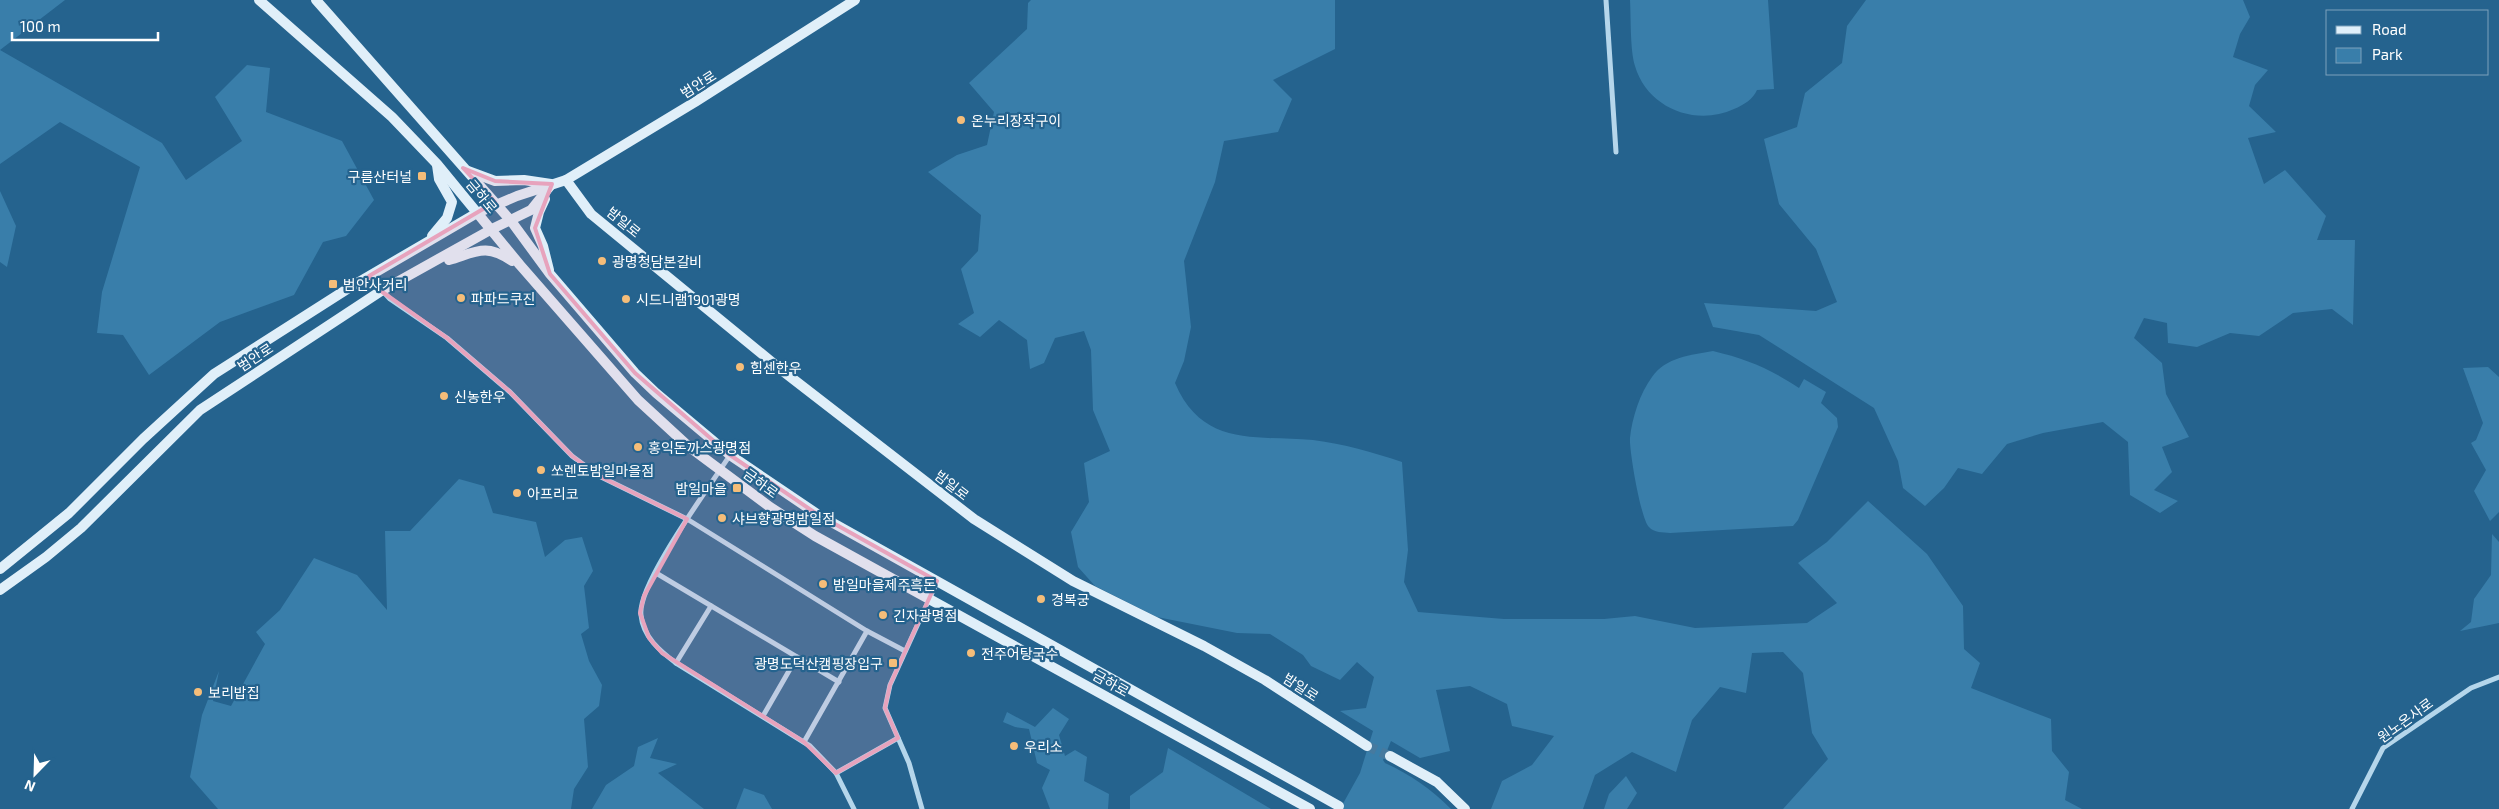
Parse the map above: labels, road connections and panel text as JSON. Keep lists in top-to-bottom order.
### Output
{
  "streets": {
    "main road": ["범안로", "금하로", "밤일로"],
    "street": ["원노온사로"]
  },
  "crossings": [
    ["범안로", "금하로"],
    ["범안로", "밤일로"]
  ],
  "places": {
    "other": [
      "온누리장작구이",
      "광명청담본갈비",
      "파파드쿠진",
      "시드니램1901광명",
      "힘센한우",
      "신농한우",
      "홍익돈까스광명점",
      "쏘렌토밤일마을점",
      "아프리코",
      "샤브향광명밤일점",
      "밤일마을제주흑돈",
      "경복궁",
      "긴자광명점",
      "전주어탕국수",
      "보리밥집",
      "우리소"
    ],
    "transit": [
      "구름산터널",
      "범안사거리",
      "밤일마을",
      "광명도덕산캠핑장입구"
    ]
  },
  "legend": ["Road", "Park"],
  "scale_bar": "100 m",
  "north": "bottom left"
}
